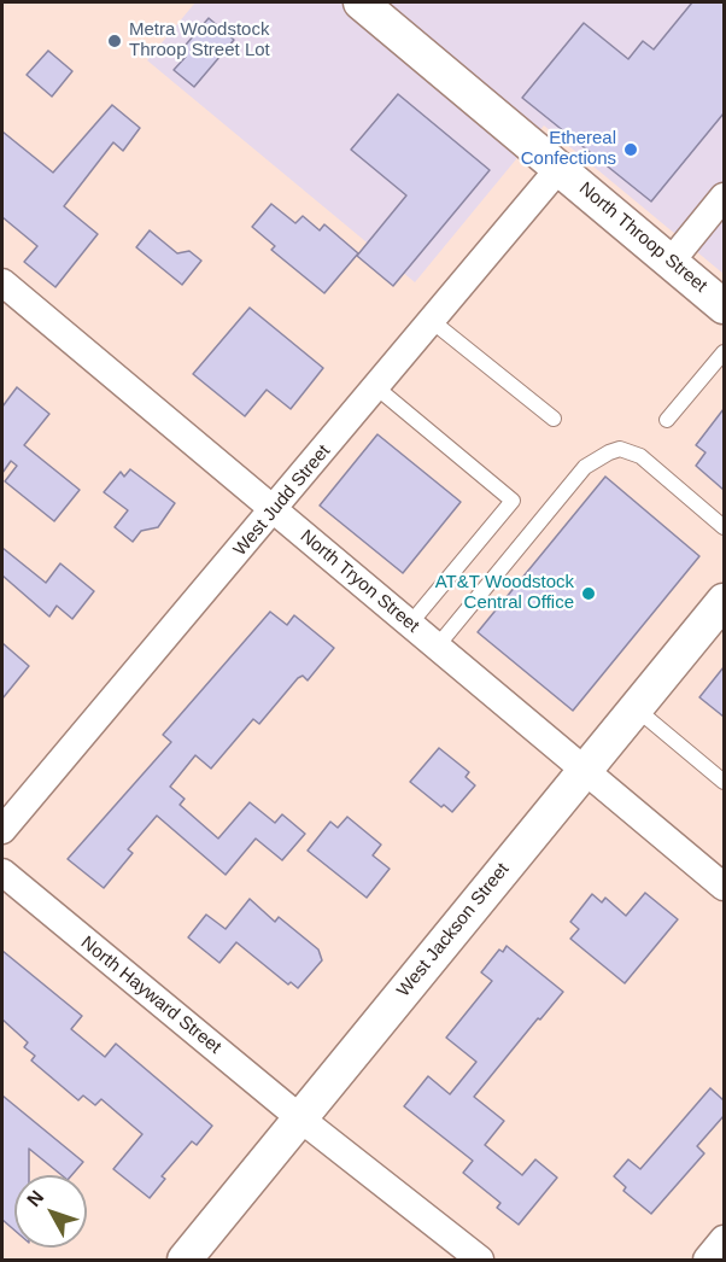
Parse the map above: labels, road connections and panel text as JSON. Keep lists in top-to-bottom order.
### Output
{
  "streets": {
    "street": [
      "North Throop Street",
      "West Judd Street",
      "North Tryon Street",
      "West Jackson Street",
      "North Hayward Street"
    ]
  },
  "crossings": [
    ["North Throop Street", "West Judd Street"],
    ["West Judd Street", "North Tryon Street"],
    ["North Tryon Street", "West Jackson Street"],
    ["West Jackson Street", "North Hayward Street"]
  ],
  "places": ["Metra Woodstock Throop Street Lot", "Ethereal Confections", "AT&T Woodstock Central Office"],
  "north": "top left"
}
